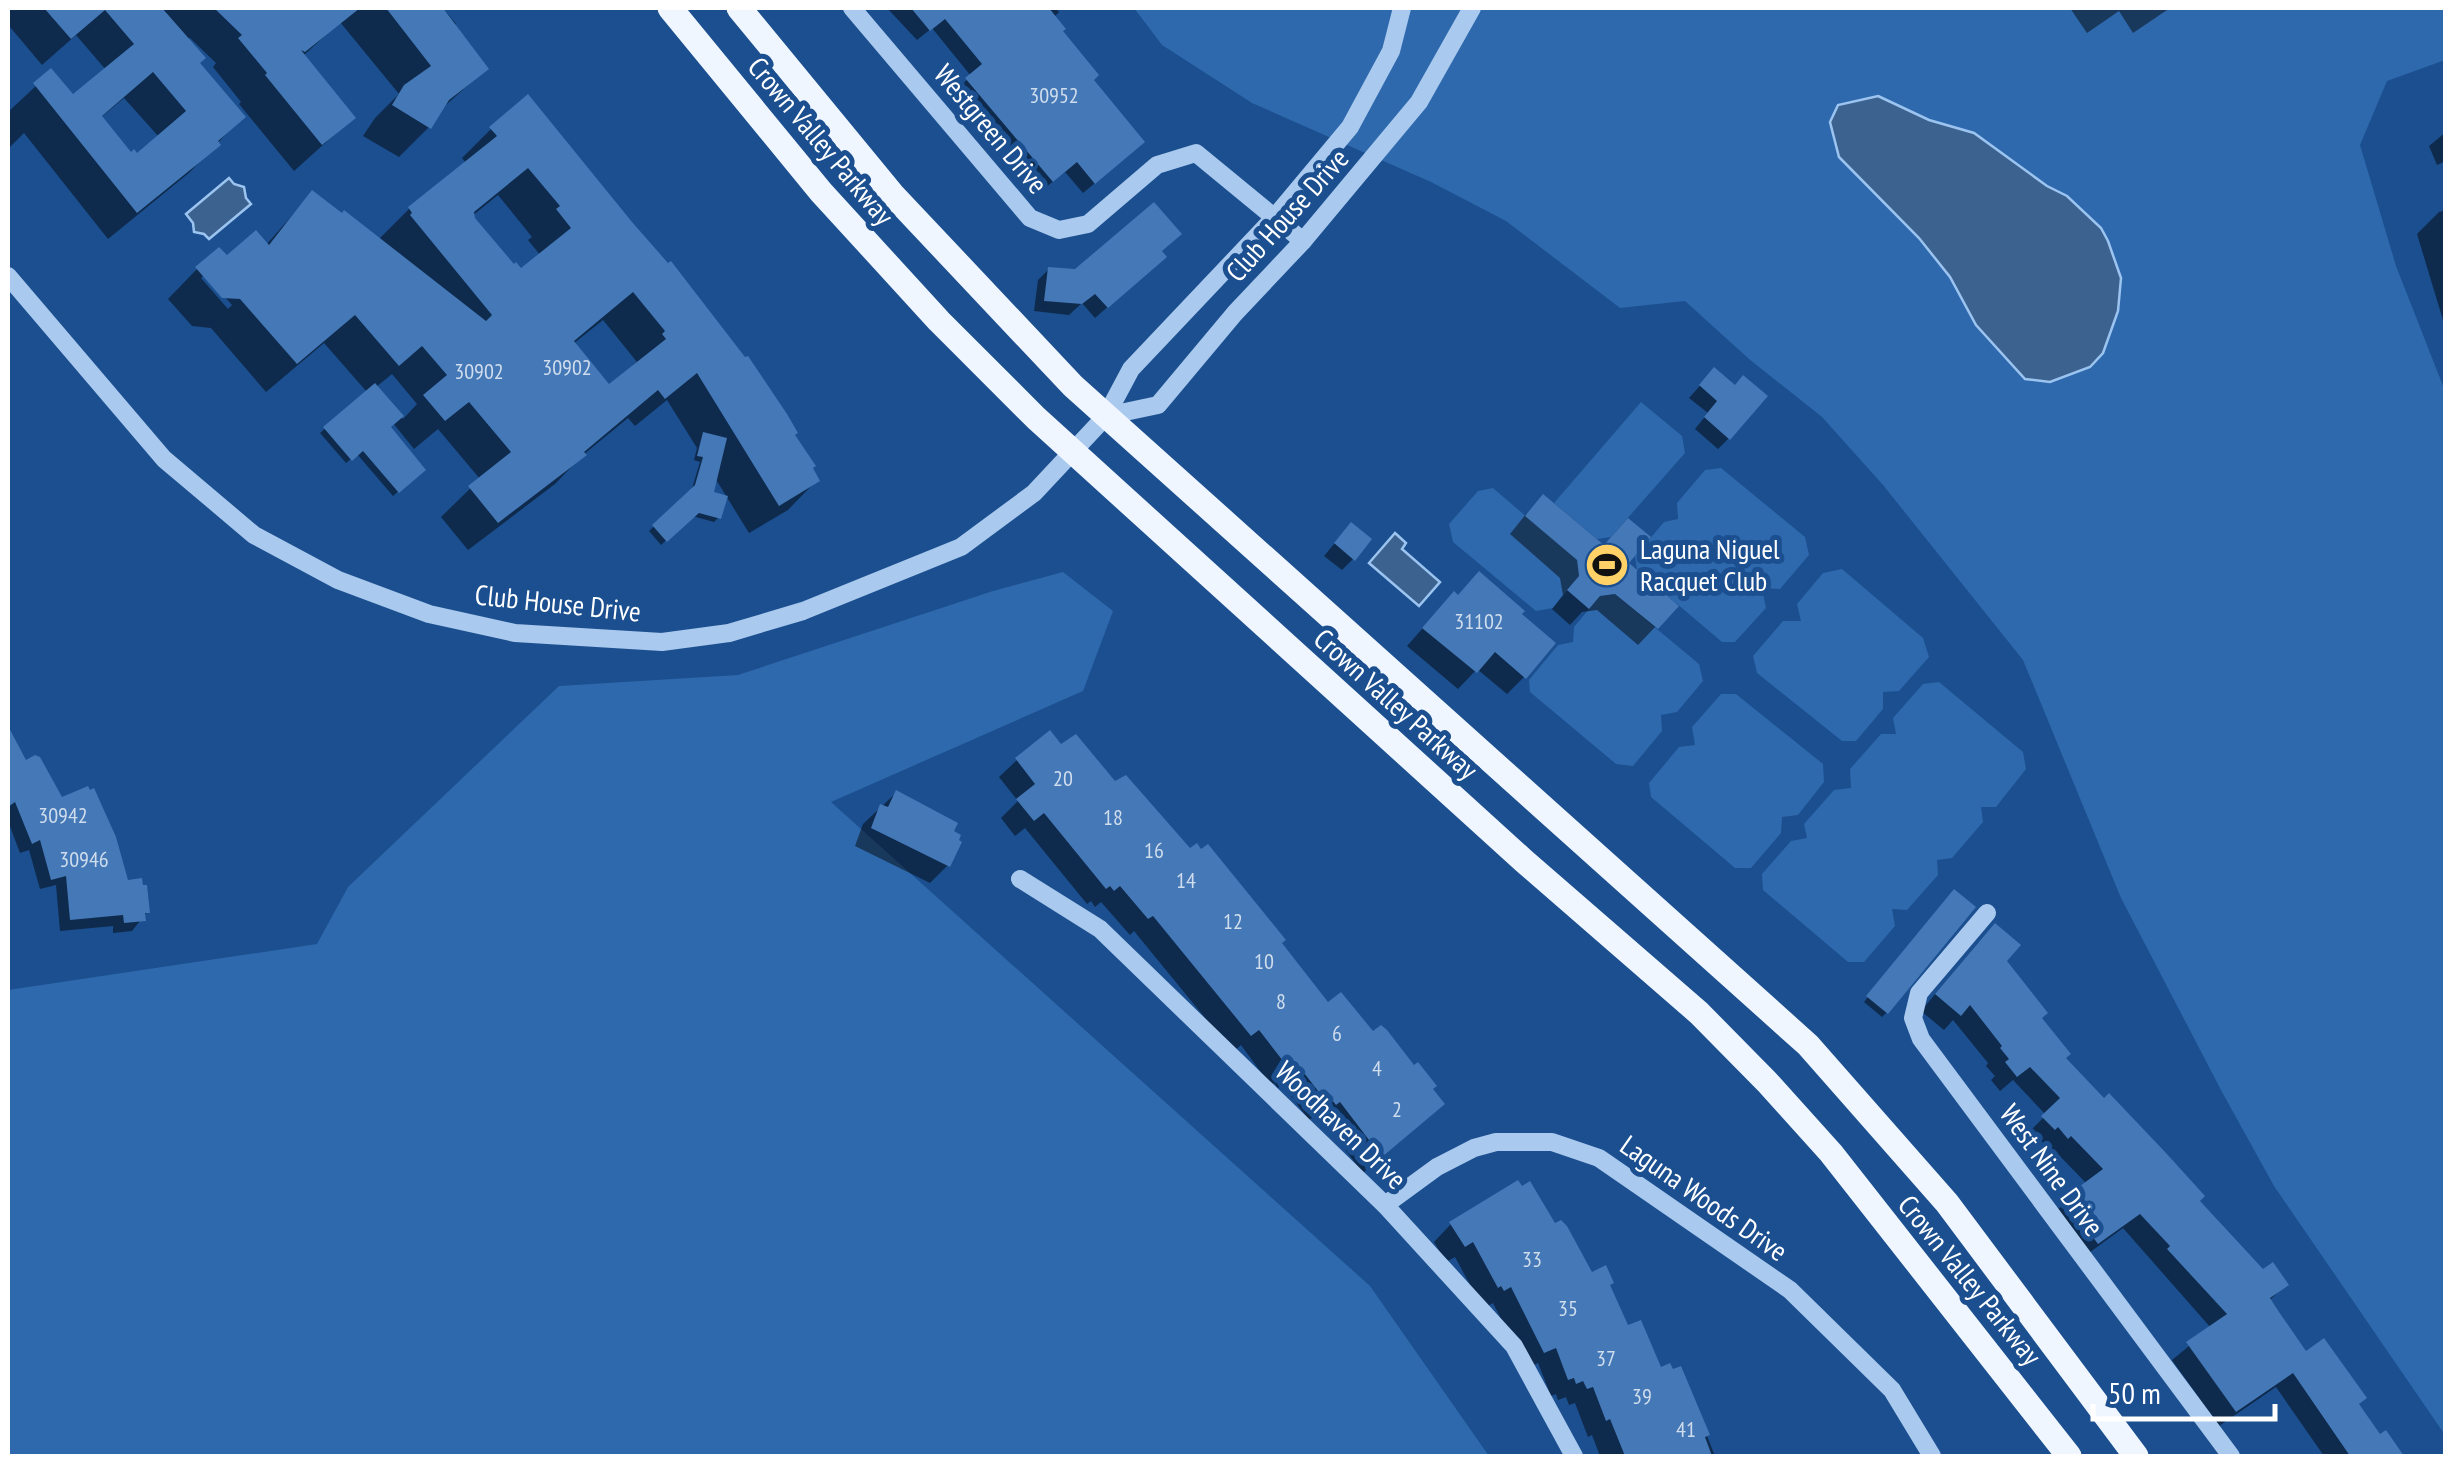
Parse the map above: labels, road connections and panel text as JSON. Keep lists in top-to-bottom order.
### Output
{
  "streets": {
    "main road": ["Crown Valley Parkway"],
    "street": [
      "Westgreen Drive",
      "Club House Drive",
      "Woodhaven Drive",
      "West Nine Drive",
      "Laguna Woods Drive"
    ]
  },
  "crossings": [
    ["Westgreen Drive", "Club House Drive"],
    ["Crown Valley Parkway", "Club House Drive"],
    ["Woodhaven Drive", "Laguna Woods Drive"]
  ],
  "places": {
    "sports": ["Laguna Niguel Racquet Club"]
  },
  "house_numbers": [
    "30952",
    "30902",
    "30902",
    "31102",
    "20",
    "30942",
    "18",
    "16",
    "30946",
    "14",
    "12",
    "10",
    "8",
    "6",
    "4",
    "2",
    "33",
    "35",
    "37",
    "39",
    "41"
  ],
  "scale_bar": "50 m"
}
